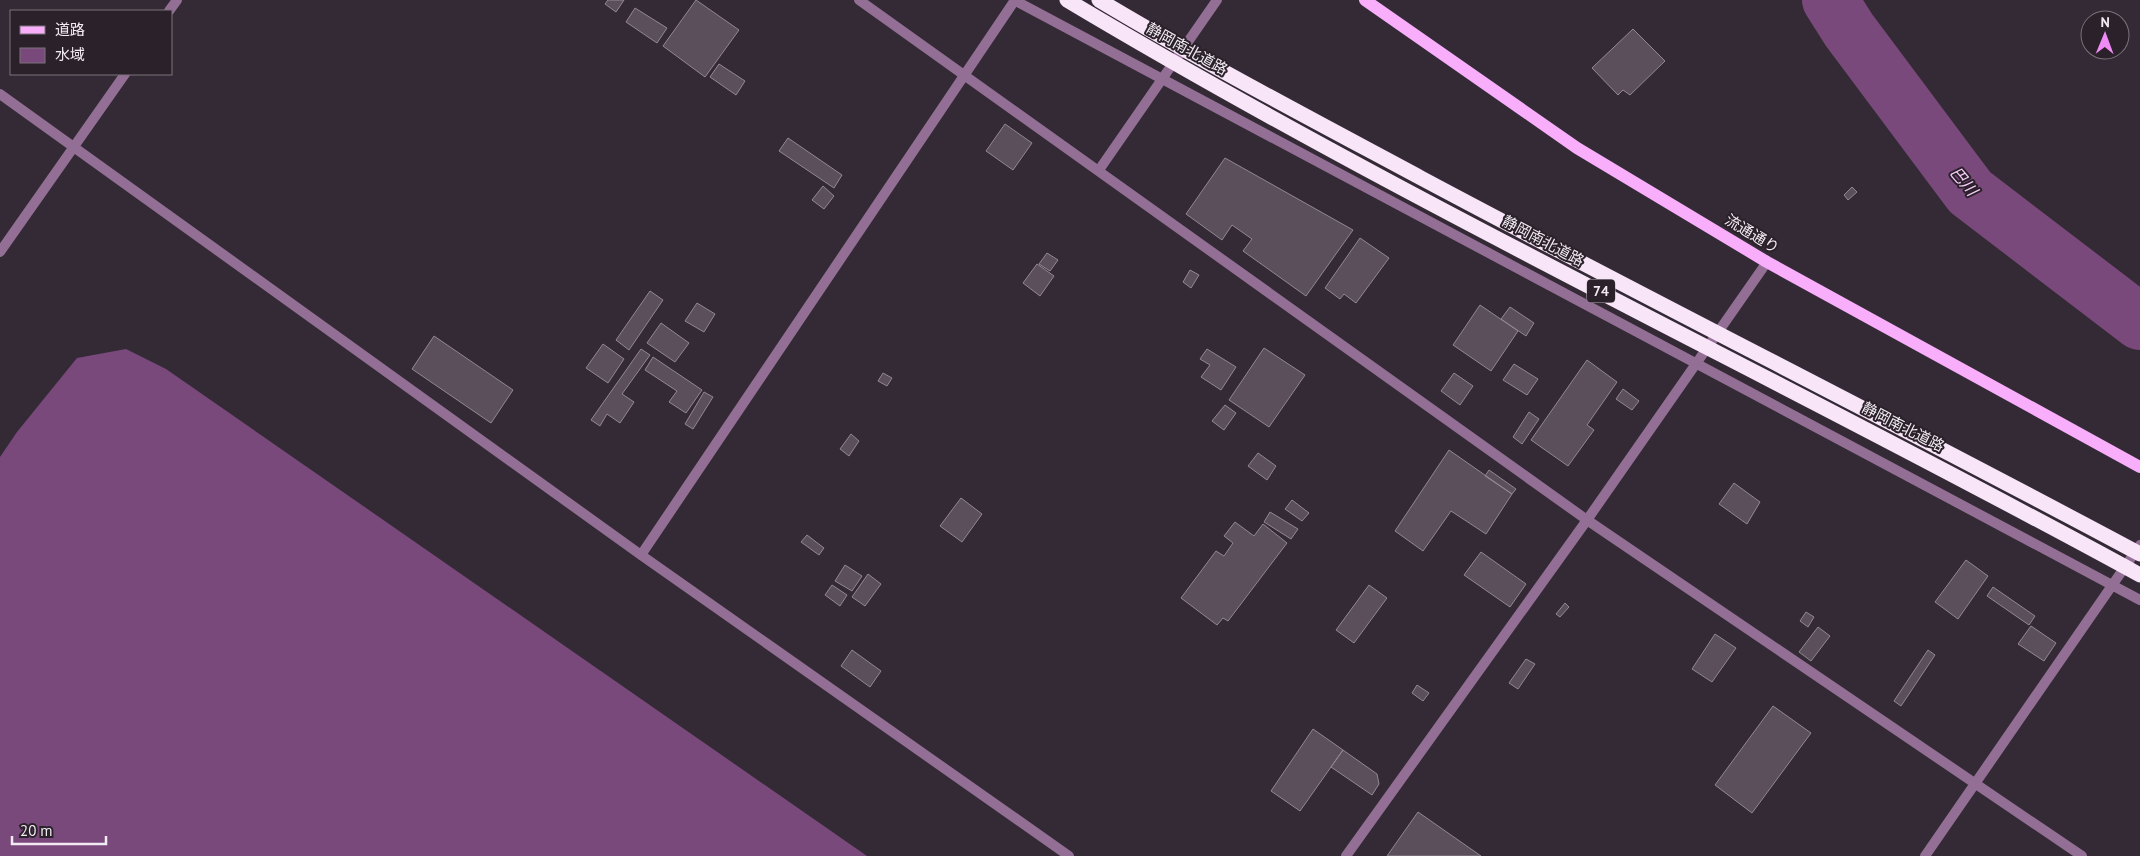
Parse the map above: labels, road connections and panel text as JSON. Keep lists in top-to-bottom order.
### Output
{
  "streets": {
    "highway": ["静岡南北道路", "74"],
    "main road": ["流通通り"]
  },
  "water": ["巴川"],
  "legend": ["道路", "水域"],
  "scale_bar": "20 m",
  "north": "top"
}
